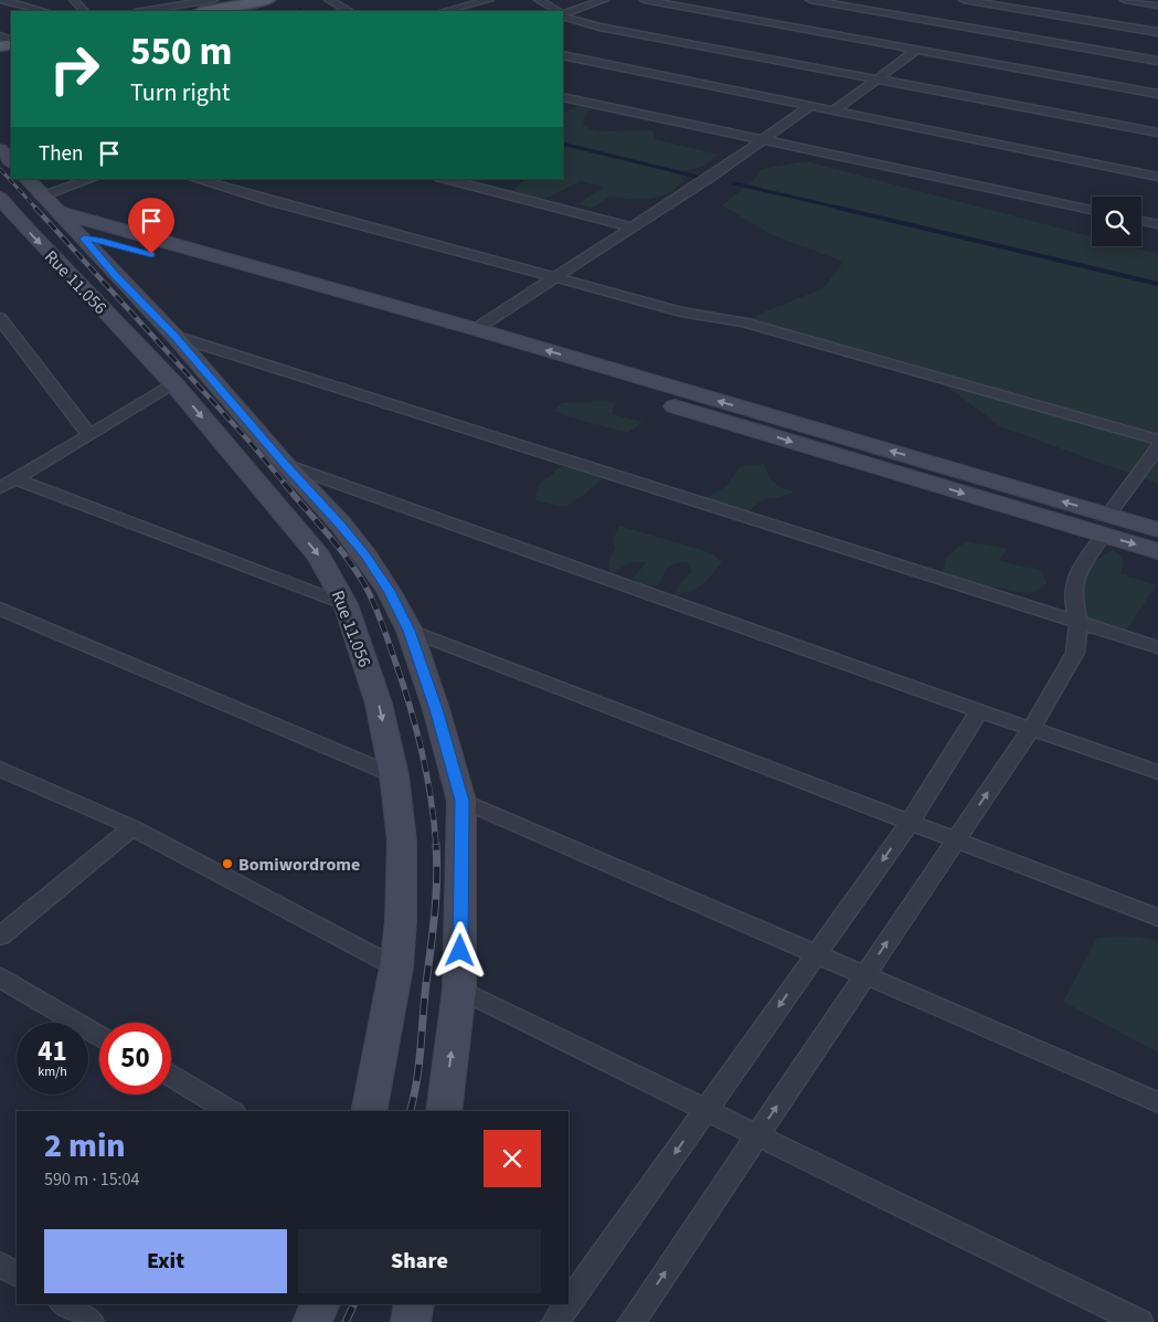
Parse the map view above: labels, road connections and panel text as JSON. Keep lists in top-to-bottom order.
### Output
{
  "streets": {
    "main road": ["Rue 11.056"]
  },
  "places": ["Bomiwordrome"],
  "page": {
    "turn": ["550 m", "Turn right"],
    "then": "Then",
    "speed": "41 km/h",
    "limit": "50",
    "heading": ["2 min", "590 m · 15:04"],
    "buttons": ["Exit", "Share"]
  }
}
